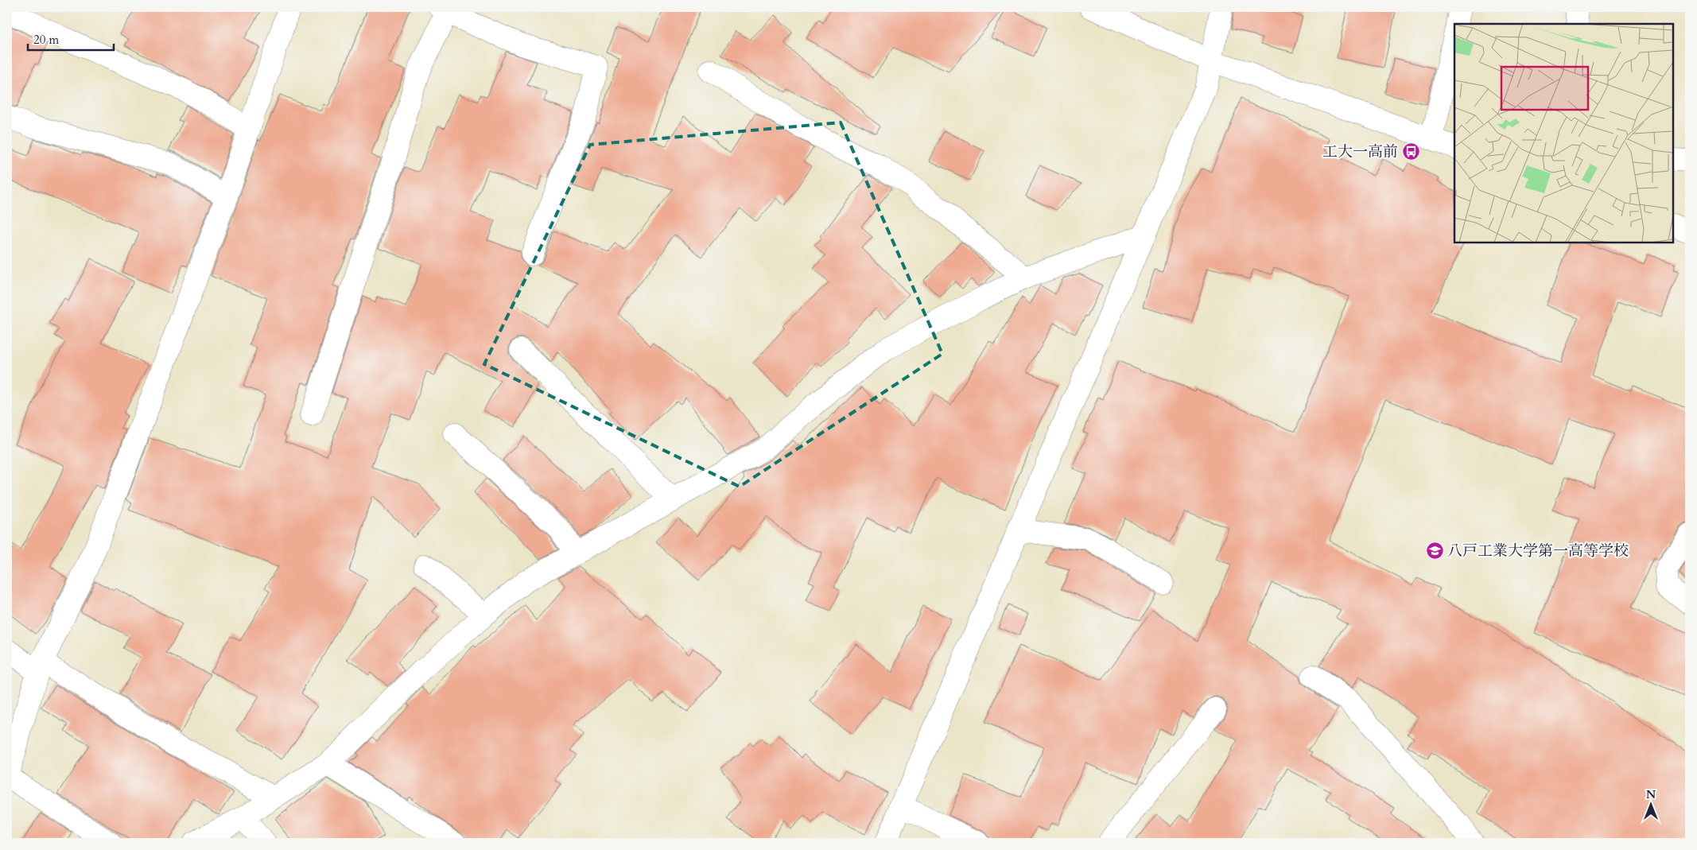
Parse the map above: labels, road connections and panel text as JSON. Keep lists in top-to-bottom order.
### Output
{
  "places": {
    "bus stop": ["工大一高前"],
    "school or university": ["八戸工業大学第一高等学校"]
  },
  "scale_bar": "20 m",
  "north": "top"
}
